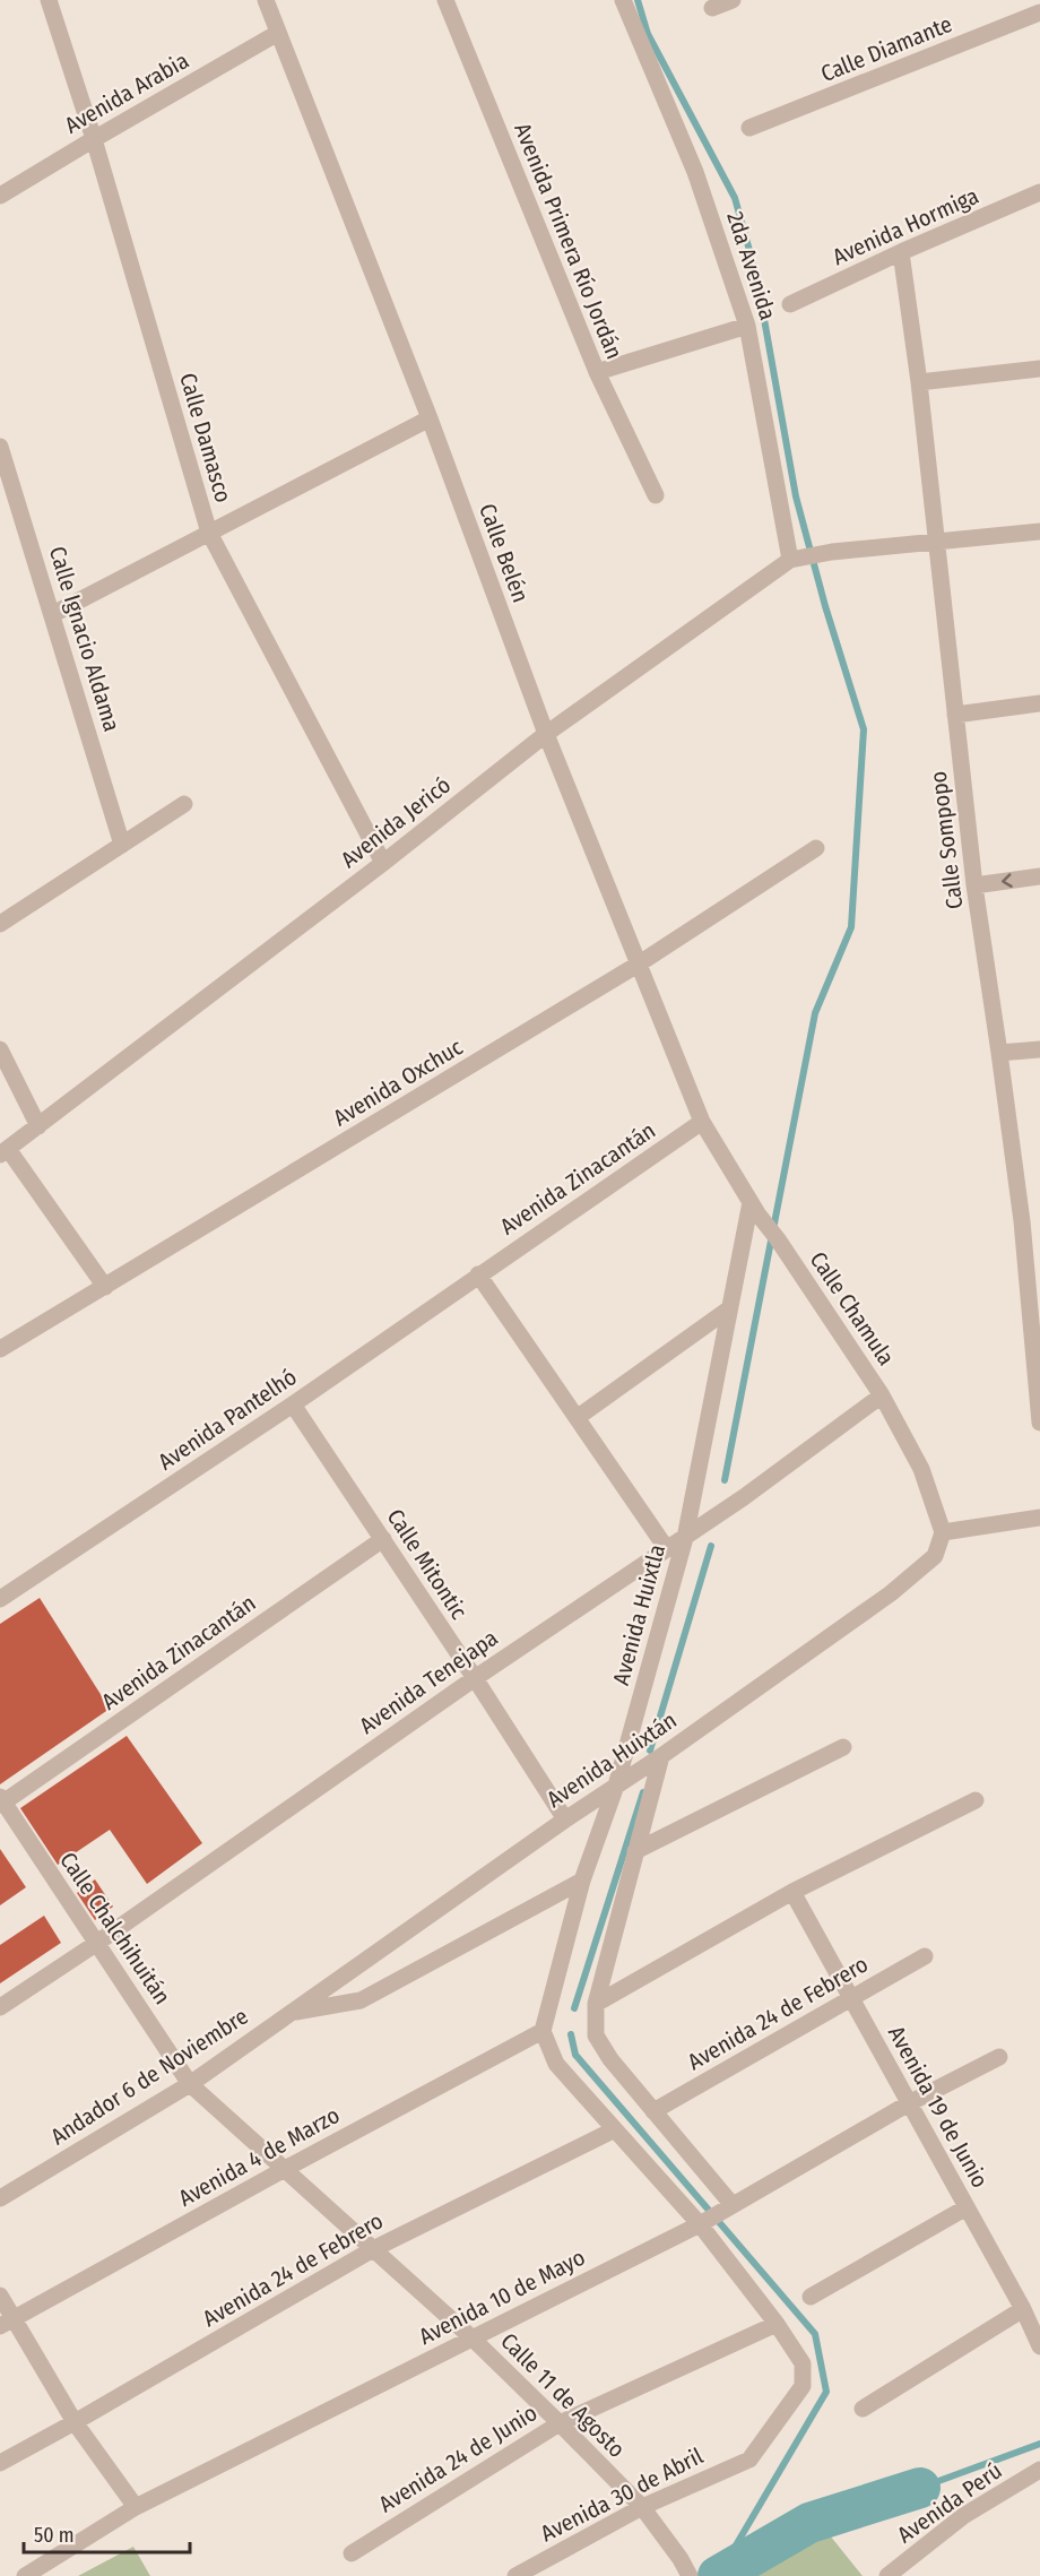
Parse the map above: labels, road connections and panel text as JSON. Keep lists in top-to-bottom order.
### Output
{
  "streets": {
    "street": [
      "Calle Diamante",
      "Avenida Arabia",
      "Avenida Hormiga",
      "Avenida Primera Río Jordán",
      "2da Avenida",
      "Calle Damasco",
      "Calle Belén",
      "Calle Ignacio Aldama",
      "Avenida Jericó",
      "Calle Sompopo",
      "Avenida Oxchuc",
      "Avenida Zinacantán",
      "Calle Chamula",
      "Avenida Pantelhó",
      "Calle Mitontic",
      "Avenida Huixtla",
      "Avenida Tenejapa",
      "Avenida Huixtán",
      "Calle Chalchihuitán",
      "Avenida 24 de Febrero",
      "Andador 6 de Noviembre",
      "Avenida 19 de Junio",
      "Avenida 4 de Marzo",
      "Avenida 10 de Mayo",
      "Calle 11 de Agosto",
      "Avenida 24 de Junio",
      "Avenida 30 de Abril",
      "Avenida Perú"
    ]
  },
  "crossings": [
    ["Avenida Arabia", "Calle Damasco"],
    ["Avenida Arabia", "Calle Belén"],
    ["Avenida Hormiga", "Calle Sompopo"],
    ["2da Avenida", "Avenida Jericó"],
    ["Calle Damasco", "Avenida Jericó"],
    ["Calle Belén", "Avenida Jericó"],
    ["Calle Belén", "Avenida Oxchuc"],
    ["Calle Belén", "Avenida Zinacantán"],
    ["Calle Belén", "Calle Chamula"],
    ["Avenida Jericó", "Calle Sompopo"],
    ["Avenida Zinacantán", "Calle Chamula"],
    ["Avenida Zinacantán", "Avenida Pantelhó"],
    ["Avenida Zinacantán", "Calle Mitontic"],
    ["Avenida Zinacantán", "Calle Chalchihuitán"],
    ["Calle Chamula", "Avenida Huixtla"],
    ["Calle Chamula", "Avenida Tenejapa"],
    ["Calle Chamula", "Avenida Huixtán"],
    ["Avenida Pantelhó", "Calle Mitontic"],
    ["Calle Mitontic", "Avenida Tenejapa"],
    ["Calle Mitontic", "Avenida Huixtán"],
    ["Avenida Huixtla", "Avenida Tenejapa"],
    ["Avenida Huixtla", "Avenida Huixtán"],
    ["Avenida Huixtla", "Andador 6 de Noviembre"],
    ["Avenida Huixtla", "Avenida 4 de Marzo"],
    ["Avenida Tenejapa", "Calle Chalchihuitán"],
    ["Avenida Huixtán", "Andador 6 de Noviembre"],
    ["Calle Chalchihuitán", "Andador 6 de Noviembre"],
    ["Calle Chalchihuitán", "Calle 11 de Agosto"],
    ["Avenida 24 de Febrero", "Avenida 19 de Junio"],
    ["Avenida 24 de Febrero", "Calle 11 de Agosto"],
    ["Andador 6 de Noviembre", "Calle 11 de Agosto"],
    ["Avenida 19 de Junio", "Avenida 10 de Mayo"],
    ["Avenida 4 de Marzo", "Calle 11 de Agosto"],
    ["Avenida 10 de Mayo", "Calle 11 de Agosto"],
    ["Calle 11 de Agosto", "Avenida 24 de Junio"],
    ["Calle 11 de Agosto", "Avenida 30 de Abril"],
    ["Avenida 24 de Junio", "Avenida 30 de Abril"]
  ],
  "scale_bar": "50 m"
}
